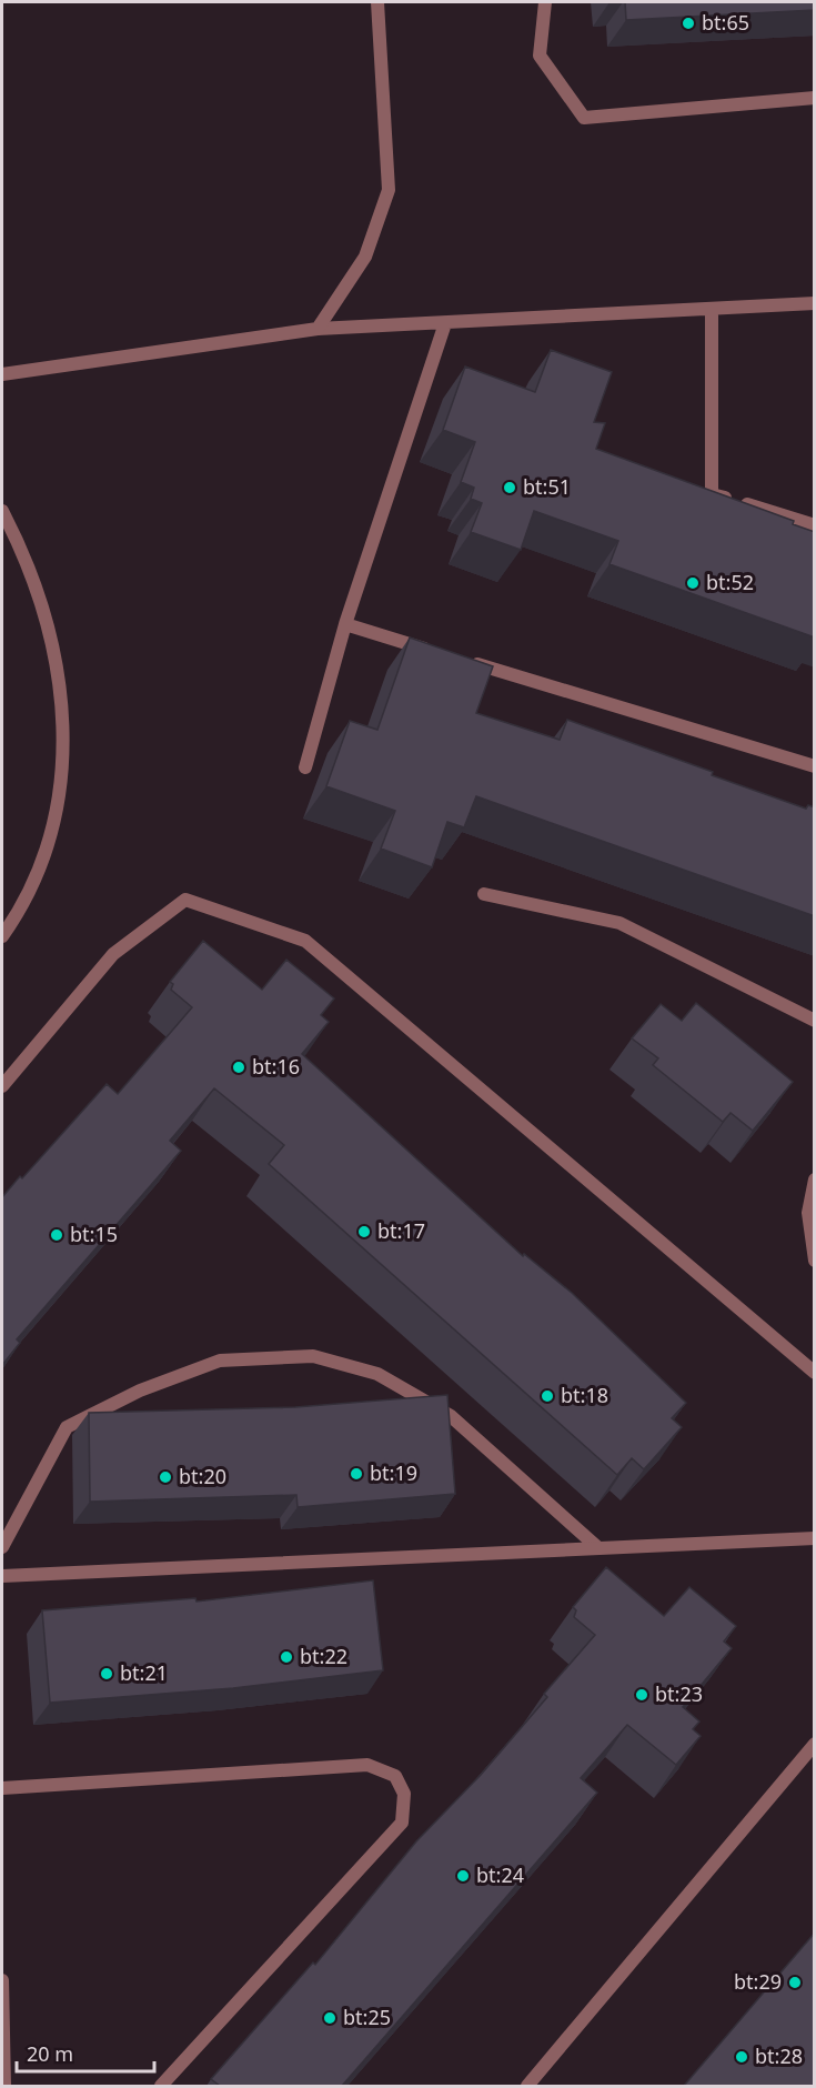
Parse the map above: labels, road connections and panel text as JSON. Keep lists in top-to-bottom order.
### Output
{
  "places": [
    "bt:65",
    "bt:51",
    "bt:52",
    "bt:16",
    "bt:17",
    "bt:15",
    "bt:18",
    "bt:19",
    "bt:20",
    "bt:22",
    "bt:21",
    "bt:23",
    "bt:24",
    "bt:29",
    "bt:25",
    "bt:28"
  ],
  "scale_bar": "20 m"
}
